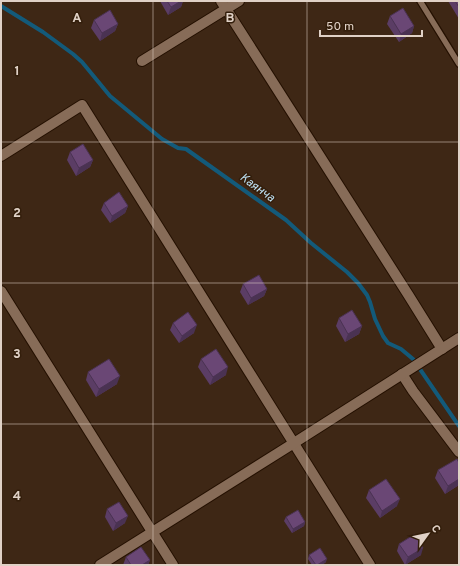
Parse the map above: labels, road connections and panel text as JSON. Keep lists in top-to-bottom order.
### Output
{
  "water": ["Каянча"],
  "scale_bar": "50 m",
  "north": "top right",
  "grid": {
    "columns": ["A", "B"],
    "rows": [
      "1",
      "2",
      "3",
      "4"
    ]
  }
}
